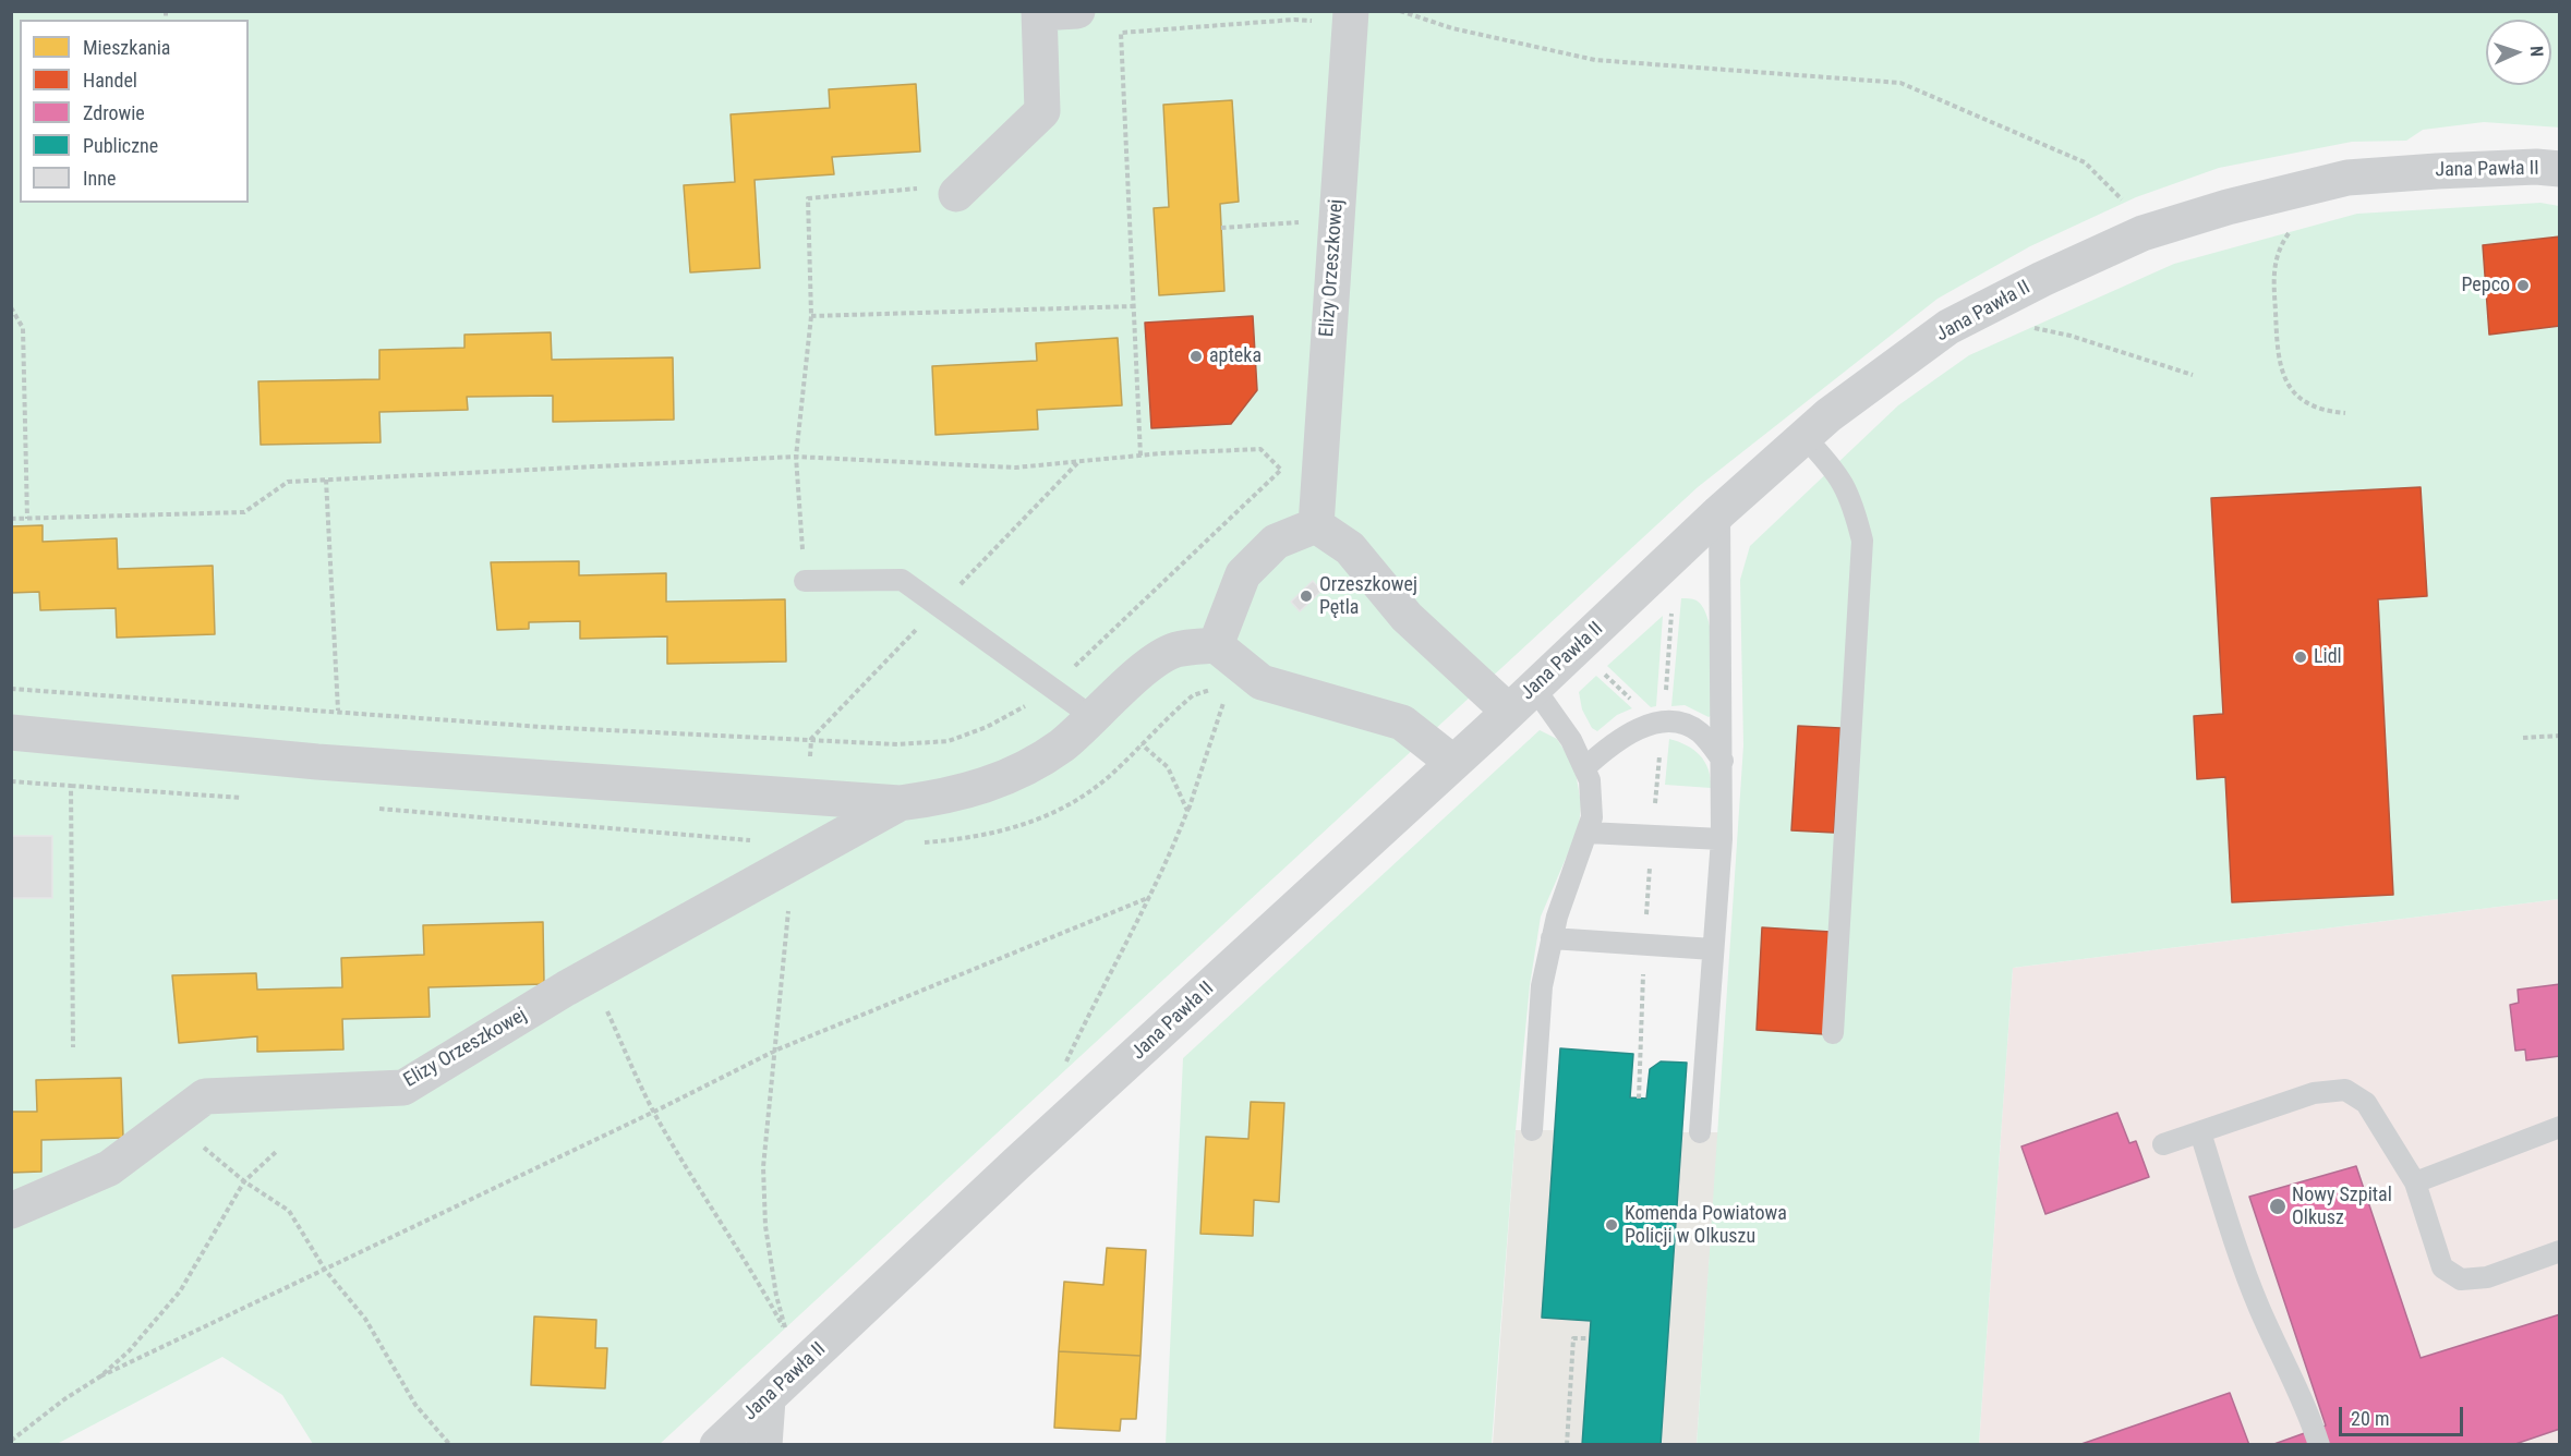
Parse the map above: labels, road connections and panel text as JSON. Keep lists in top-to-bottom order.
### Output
{
  "streets": {
    "street": ["Jana Pawła II", "Elizy Orzeszkowej"]
  },
  "places": [
    "Pepco",
    "apteka",
    "Orzeszkowej Pętla",
    "Lidl",
    "Nowy Szpital Olkusz",
    "Komenda Powiatowa Policji w Olkuszu"
  ],
  "legend": [
    "Mieszkania",
    "Handel",
    "Zdrowie",
    "Publiczne",
    "Inne"
  ],
  "scale_bar": "20 m",
  "north": "right"
}
